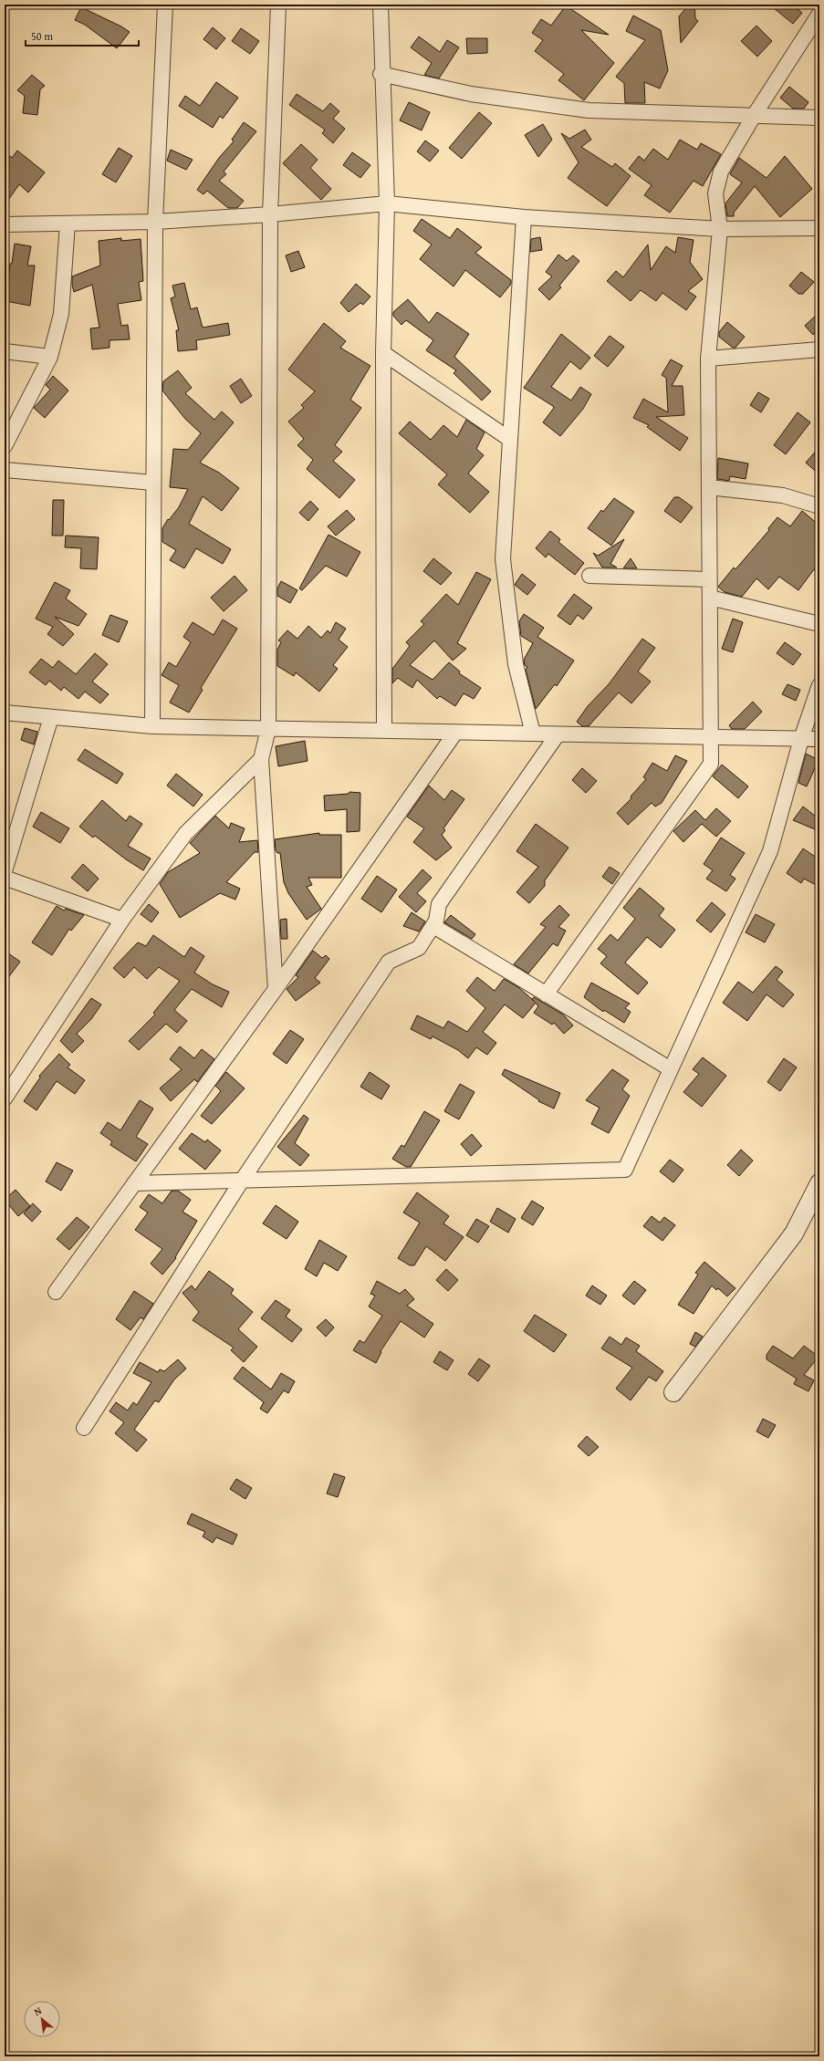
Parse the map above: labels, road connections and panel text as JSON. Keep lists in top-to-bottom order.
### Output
{
  "scale_bar": "50 m",
  "north": "top left"
}
